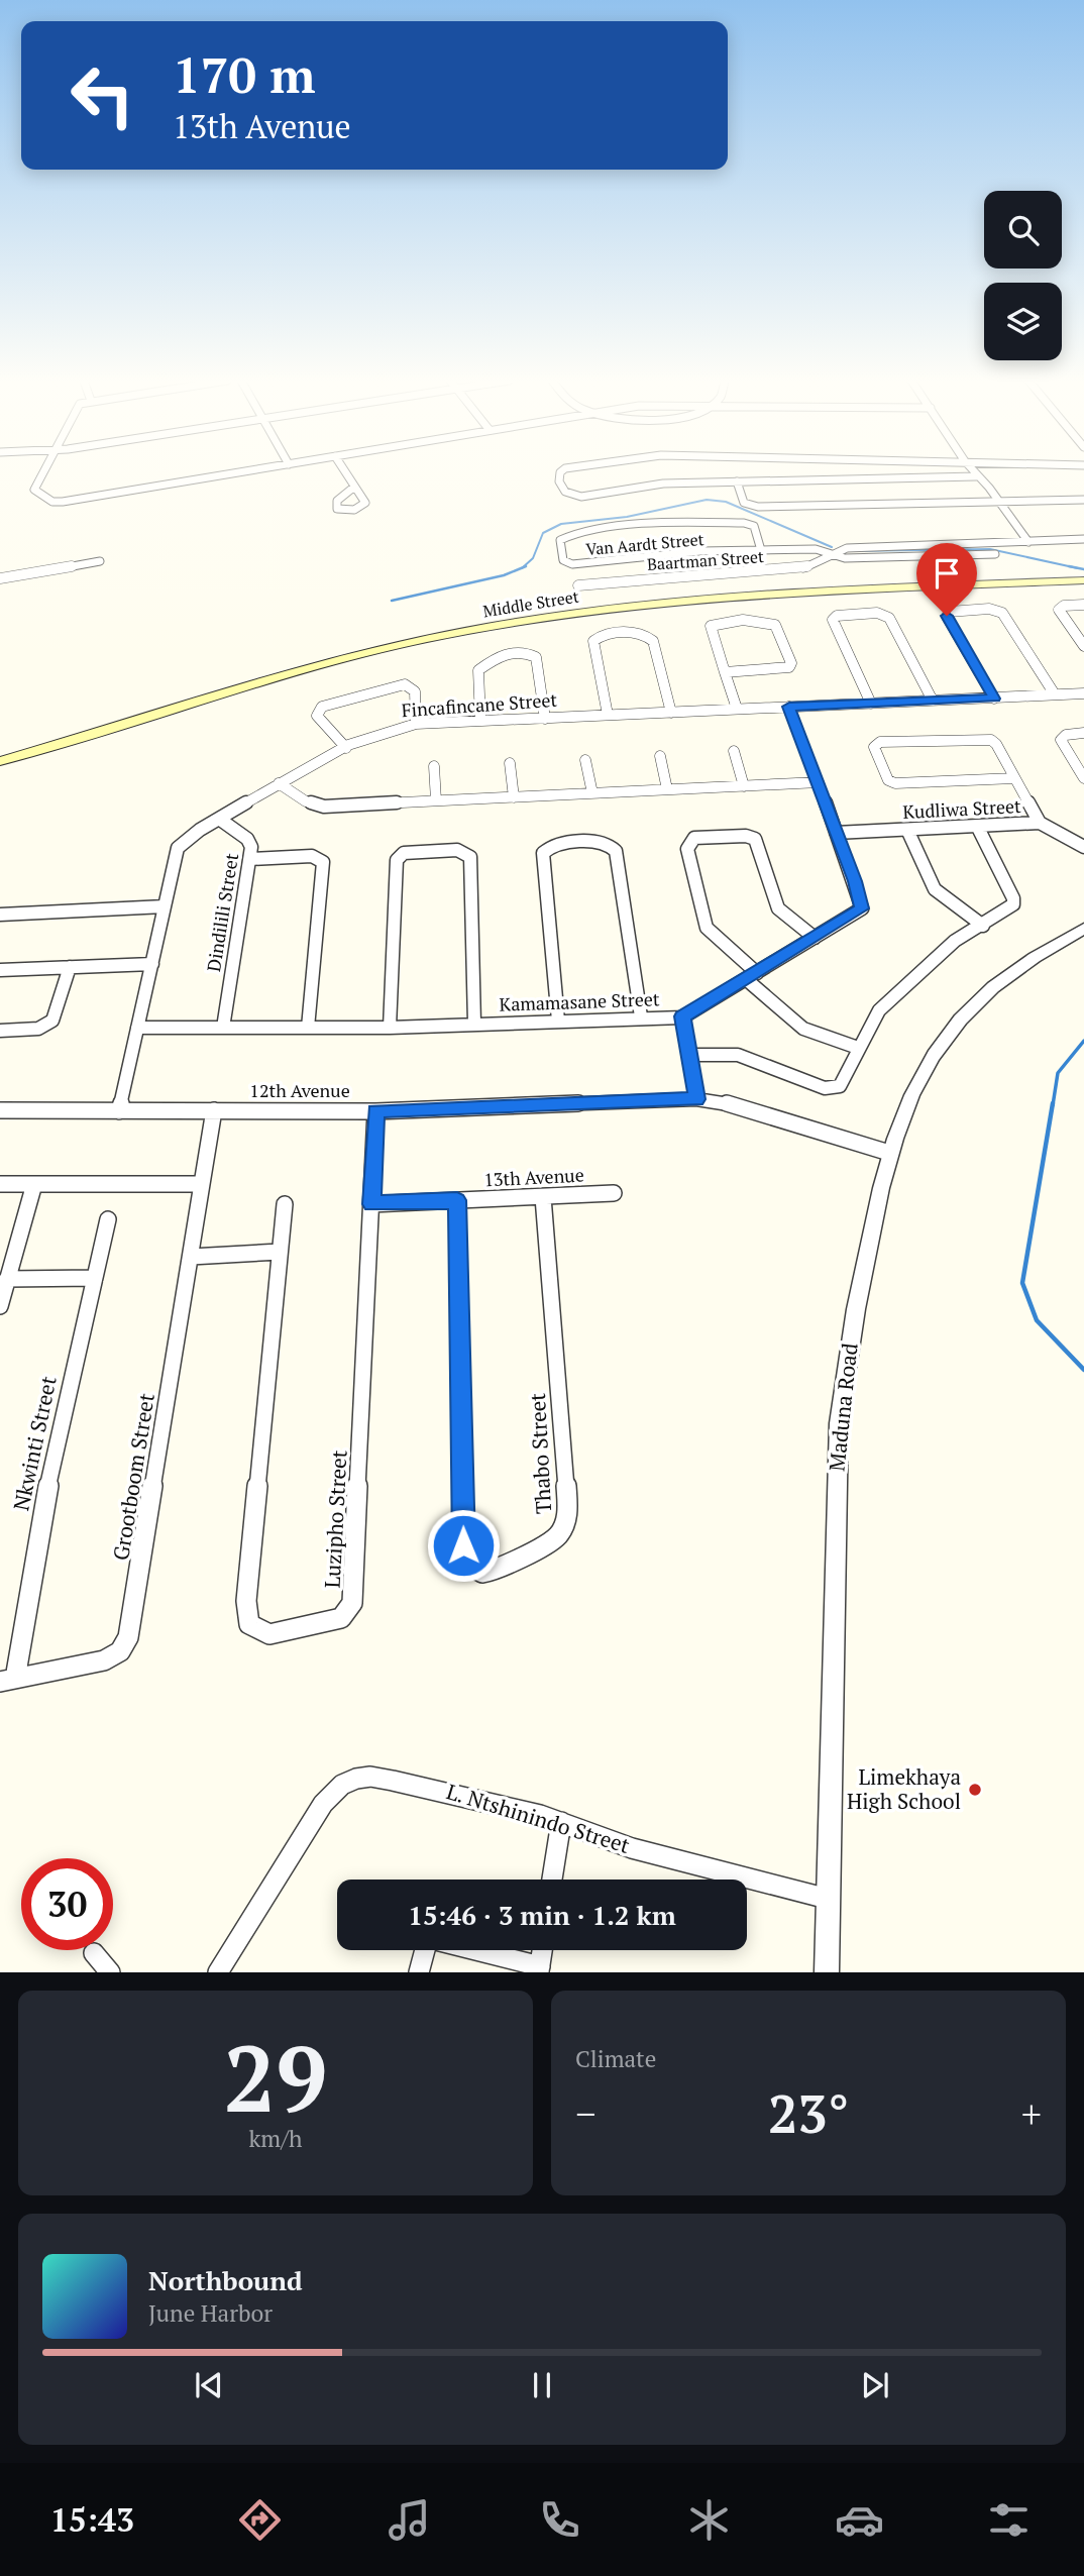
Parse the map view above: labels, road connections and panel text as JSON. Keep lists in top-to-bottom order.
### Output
{
  "streets": {
    "main road": ["Middle Street"],
    "street": [
      "Van Aardt Street",
      "Baartman Street",
      "Fincafincane Street",
      "Kudliwa Street",
      "Dindilili Street",
      "Kamamasane Street",
      "12th Avenue",
      "13th Avenue",
      "Maduna Road",
      "Nkwinti Street",
      "Thabo Street",
      "Grootboom Street",
      "Luzipho Street",
      "L. Ntshinindo Street"
    ]
  },
  "crossings": [
    ["Van Aardt Street", "Baartman Street"],
    ["Fincafincane Street", "Dindilili Street"],
    ["Fincafincane Street", "Kamamasane Street"],
    ["Fincafincane Street", "12th Avenue"],
    ["Kudliwa Street", "Kamamasane Street"],
    ["Dindilili Street", "Kamamasane Street"],
    ["12th Avenue", "Maduna Road"],
    ["12th Avenue", "Grootboom Street"],
    ["12th Avenue", "Luzipho Street"],
    ["13th Avenue", "Thabo Street"],
    ["13th Avenue", "Luzipho Street"],
    ["Maduna Road", "L. Ntshinindo Street"],
    ["Nkwinti Street", "Grootboom Street"]
  ],
  "places": ["Limekhaya High School"],
  "page": {
    "turn": ["170 m", "13th Avenue"],
    "limit": "30",
    "trip": "15:46 · 3 min · 1.2 km",
    "tile": [
      ["29", "km/h"],
      "Climate"
    ],
    "heat": ["−", "23°", "+"],
    "song": ["Northbound", "June Harbor"],
    "tabs": "15:43"
  }
}
